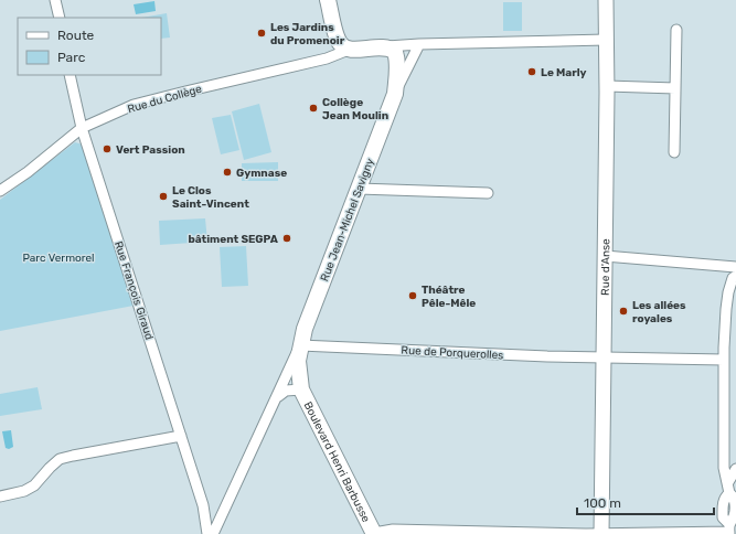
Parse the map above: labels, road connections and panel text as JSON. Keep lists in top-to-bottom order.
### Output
{
  "streets": {
    "main road": ["Rue Jean-Michel Savigny", "Rue d'Anse", "Boulevard Henri Barbusse"],
    "street": ["Rue du Collège", "Rue François Giraud", "Rue de Porquerolles"]
  },
  "crossings": [
    ["Rue du Collège", "Rue François Giraud"],
    ["Rue Jean-Michel Savigny", "Rue François Giraud"],
    ["Rue Jean-Michel Savigny", "Rue de Porquerolles"],
    ["Rue Jean-Michel Savigny", "Boulevard Henri Barbusse"],
    ["Rue d'Anse", "Rue de Porquerolles"]
  ],
  "parks": ["Parc Vermorel"],
  "places": [
    "Les Jardins du Promenoir",
    "Le Marly",
    "Collège Jean Moulin",
    "Vert Passion",
    "Gymnase",
    "Le Clos Saint-Vincent",
    "bâtiment SEGPA",
    "Théâtre Pêle-Mêle",
    "Les allées royales"
  ],
  "legend": ["Route", "Parc"],
  "scale_bar": "100 m"
}
